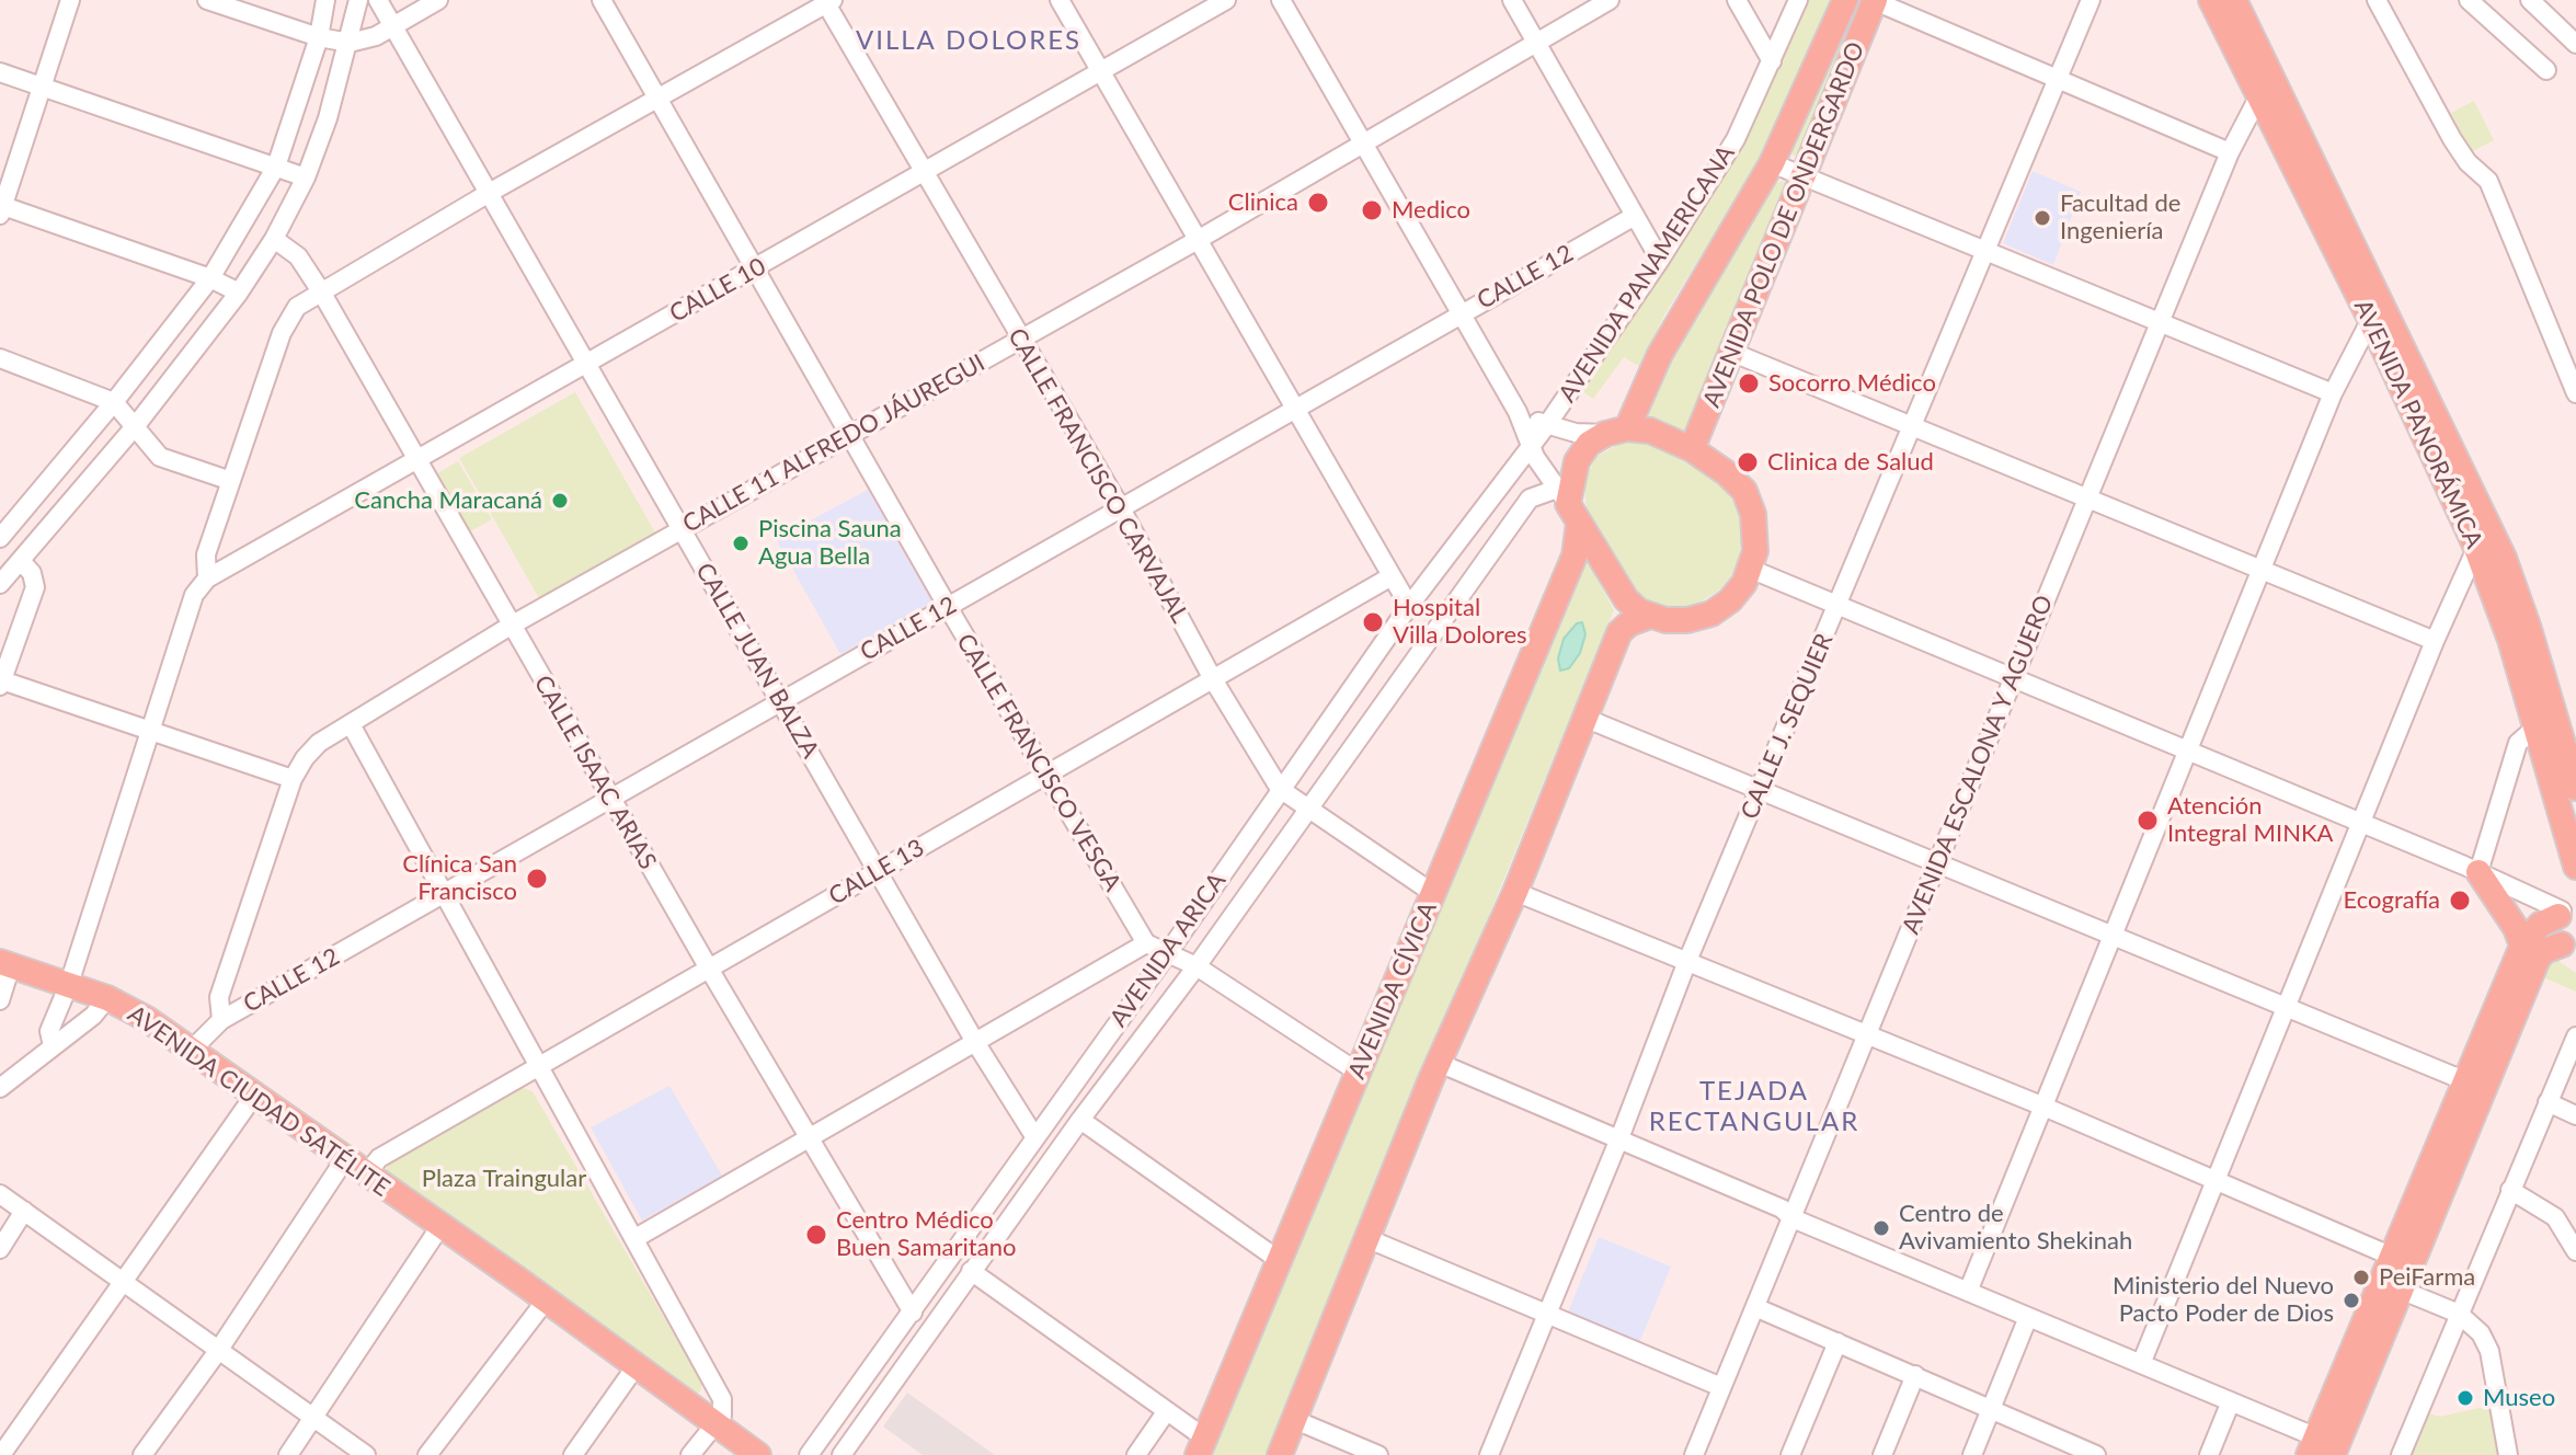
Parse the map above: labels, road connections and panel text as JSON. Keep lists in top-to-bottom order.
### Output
{
  "streets": {
    "main road": [
      "AVENIDA POLO DE ONDERGARDO",
      "AVENIDA PANORÁMICA",
      "AVENIDA CÍVICA",
      "AVENIDA CIUDAD SATÉLITE"
    ],
    "street": [
      "AVENIDA PANAMERICANA",
      "CALLE 12",
      "CALLE 10",
      "CALLE 11 ALFREDO JÁUREGUI",
      "CALLE FRANCISCO CARVAJAL",
      "CALLE JUAN BALZA",
      "CALLE J. SEQUIER",
      "CALLE FRANCISCO VESGA",
      "AVENIDA ESCALONA Y AGUERO",
      "CALLE ISAAC ARIAS",
      "CALLE 13",
      "AVENIDA ARICA"
    ]
  },
  "crossings": [
    ["AVENIDA POLO DE ONDERGARDO", "AVENIDA ARICA"],
    ["AVENIDA POLO DE ONDERGARDO", "AVENIDA CÍVICA"],
    ["AVENIDA PANAMERICANA", "AVENIDA ARICA"],
    ["CALLE 12", "CALLE 11 ALFREDO JÁUREGUI"],
    ["CALLE 12", "CALLE FRANCISCO CARVAJAL"],
    ["CALLE 12", "CALLE JUAN BALZA"],
    ["CALLE 12", "CALLE FRANCISCO VESGA"],
    ["CALLE 12", "CALLE ISAAC ARIAS"],
    ["CALLE 12", "AVENIDA CIUDAD SATÉLITE"],
    ["CALLE 10", "CALLE FRANCISCO CARVAJAL"],
    ["CALLE 10", "CALLE JUAN BALZA"],
    ["CALLE 10", "CALLE FRANCISCO VESGA"],
    ["CALLE 10", "CALLE ISAAC ARIAS"],
    ["AVENIDA PANORÁMICA", "AVENIDA ESCALONA Y AGUERO"],
    ["CALLE 11 ALFREDO JÁUREGUI", "CALLE FRANCISCO CARVAJAL"],
    ["CALLE 11 ALFREDO JÁUREGUI", "CALLE JUAN BALZA"],
    ["CALLE 11 ALFREDO JÁUREGUI", "CALLE FRANCISCO VESGA"],
    ["CALLE 11 ALFREDO JÁUREGUI", "CALLE ISAAC ARIAS"],
    ["CALLE FRANCISCO CARVAJAL", "CALLE 13"],
    ["CALLE FRANCISCO CARVAJAL", "AVENIDA ARICA"],
    ["CALLE FRANCISCO CARVAJAL", "AVENIDA CÍVICA"],
    ["CALLE JUAN BALZA", "CALLE 13"],
    ["CALLE JUAN BALZA", "AVENIDA ARICA"],
    ["CALLE FRANCISCO VESGA", "CALLE 13"],
    ["CALLE ISAAC ARIAS", "CALLE 13"],
    ["CALLE ISAAC ARIAS", "AVENIDA ARICA"],
    ["CALLE 13", "AVENIDA CIUDAD SATÉLITE"],
    ["AVENIDA ARICA", "AVENIDA CÍVICA"]
  ],
  "districts": ["VILLA DOLORES", "TEJADA RECTANGULAR"],
  "parks": ["Plaza Traingular"],
  "places": [
    "Clinica",
    "Medico",
    "Facultad de Ingeniería",
    "Socorro Médico",
    "Clinica de Salud",
    "Cancha Maracaná",
    "Piscina Sauna Agua Bella",
    "Hospital Villa Dolores",
    "Atención Integral MINKA",
    "Clínica San Francisco",
    "Ecografía",
    "Centro de Avivamiento Shekinah",
    "Centro Médico Buen Samaritano",
    "PeiFarma",
    "Ministerio del Nuevo Pacto Poder de Dios",
    "Museo"
  ]
}
